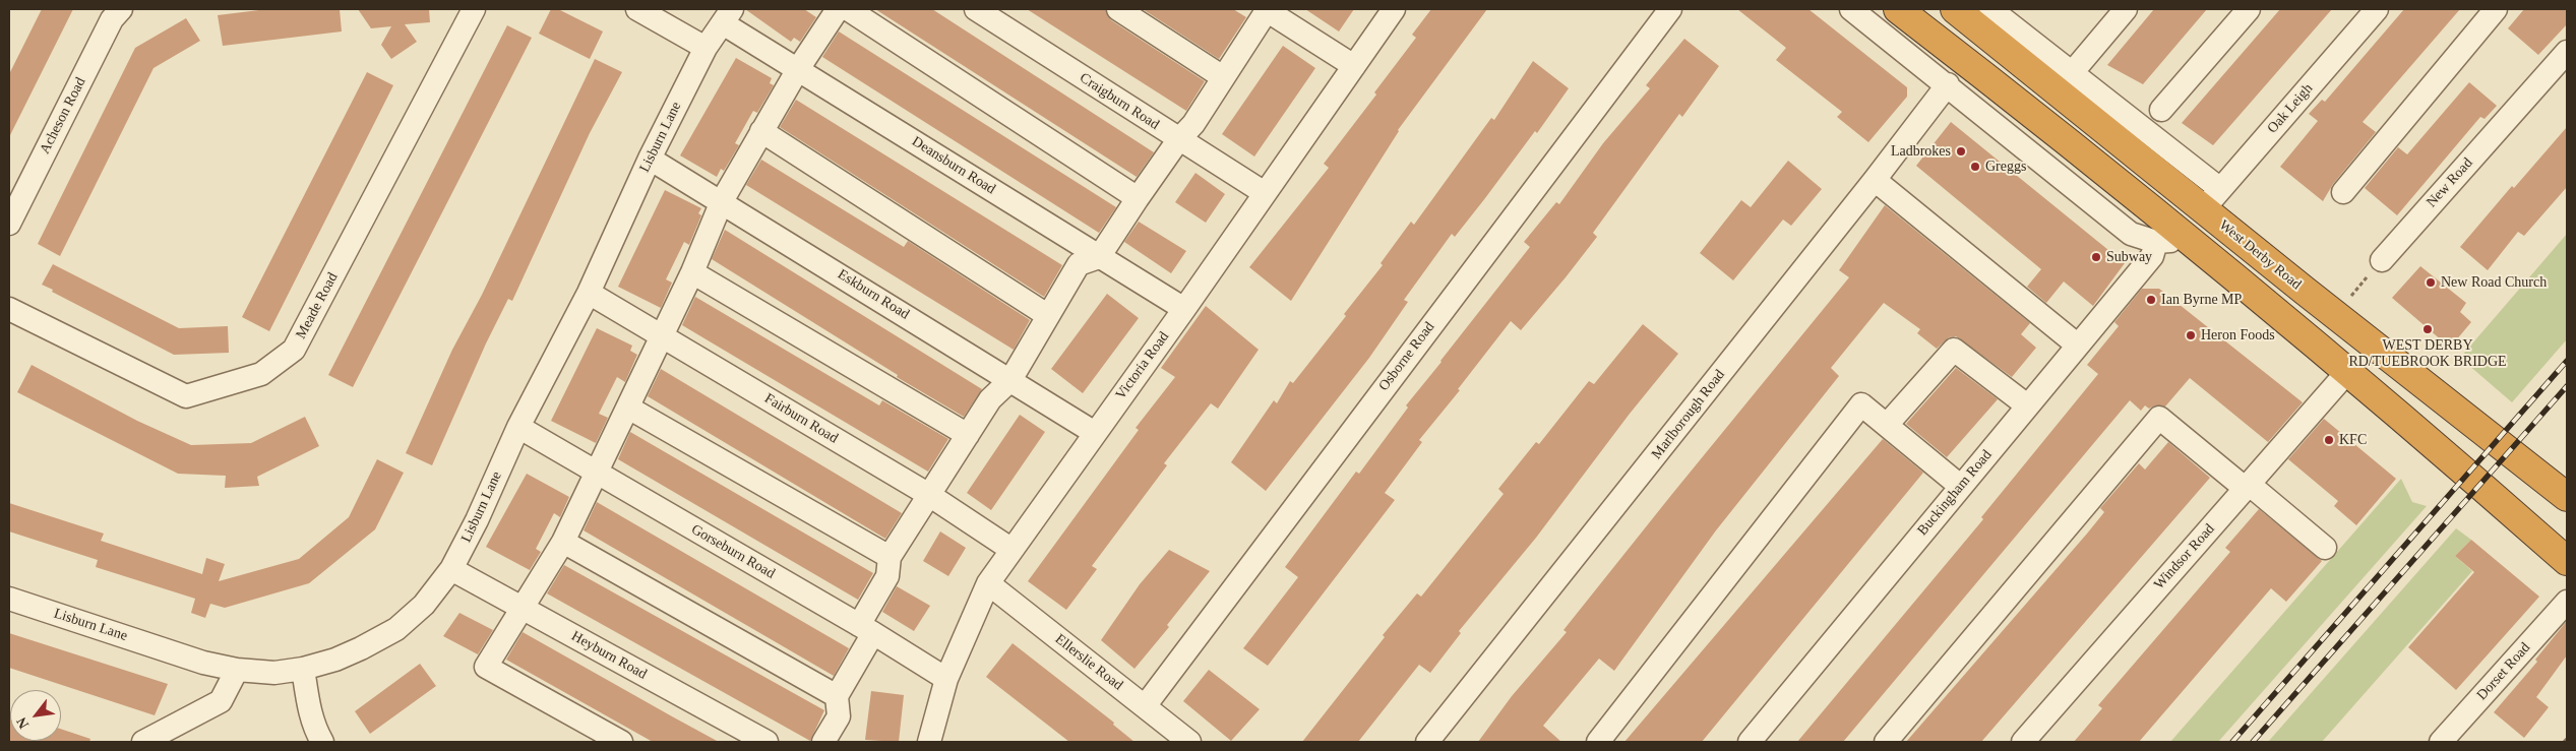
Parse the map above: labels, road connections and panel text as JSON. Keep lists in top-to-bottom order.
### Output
{
  "streets": {
    "highway": ["West Derby Road"],
    "street": [
      "Craigburn Road",
      "Oak Leigh",
      "Acheson Road",
      "Lisburn Lane",
      "Deansburn Road",
      "New Road",
      "Eskburn Road",
      "Meade Road",
      "Osborne Road",
      "Victoria Road",
      "Marlborough Road",
      "Fairburn Road",
      "Buckingham Road",
      "Gorseburn Road",
      "Windsor Road",
      "Heyburn Road",
      "Ellerslie Road",
      "Dorset Road"
    ]
  },
  "crossings": [
    ["Craigburn Road", "Victoria Road"],
    ["Oak Leigh", "West Derby Road"],
    ["Lisburn Lane", "Deansburn Road"],
    ["Lisburn Lane", "Eskburn Road"],
    ["Lisburn Lane", "Fairburn Road"],
    ["Lisburn Lane", "Gorseburn Road"],
    ["Lisburn Lane", "Heyburn Road"],
    ["Deansburn Road", "Victoria Road"],
    ["Eskburn Road", "Victoria Road"],
    ["Osborne Road", "Ellerslie Road"],
    ["Victoria Road", "Fairburn Road"],
    ["Victoria Road", "Gorseburn Road"],
    ["Victoria Road", "Ellerslie Road"]
  ],
  "places": [
    "Ladbrokes",
    "Greggs",
    "Subway",
    "New Road Church",
    "Ian Byrne MP",
    "WEST DERBY RD/TUEBROOK BRIDGE",
    "Heron Foods",
    "KFC"
  ],
  "north": "bottom left"
}
